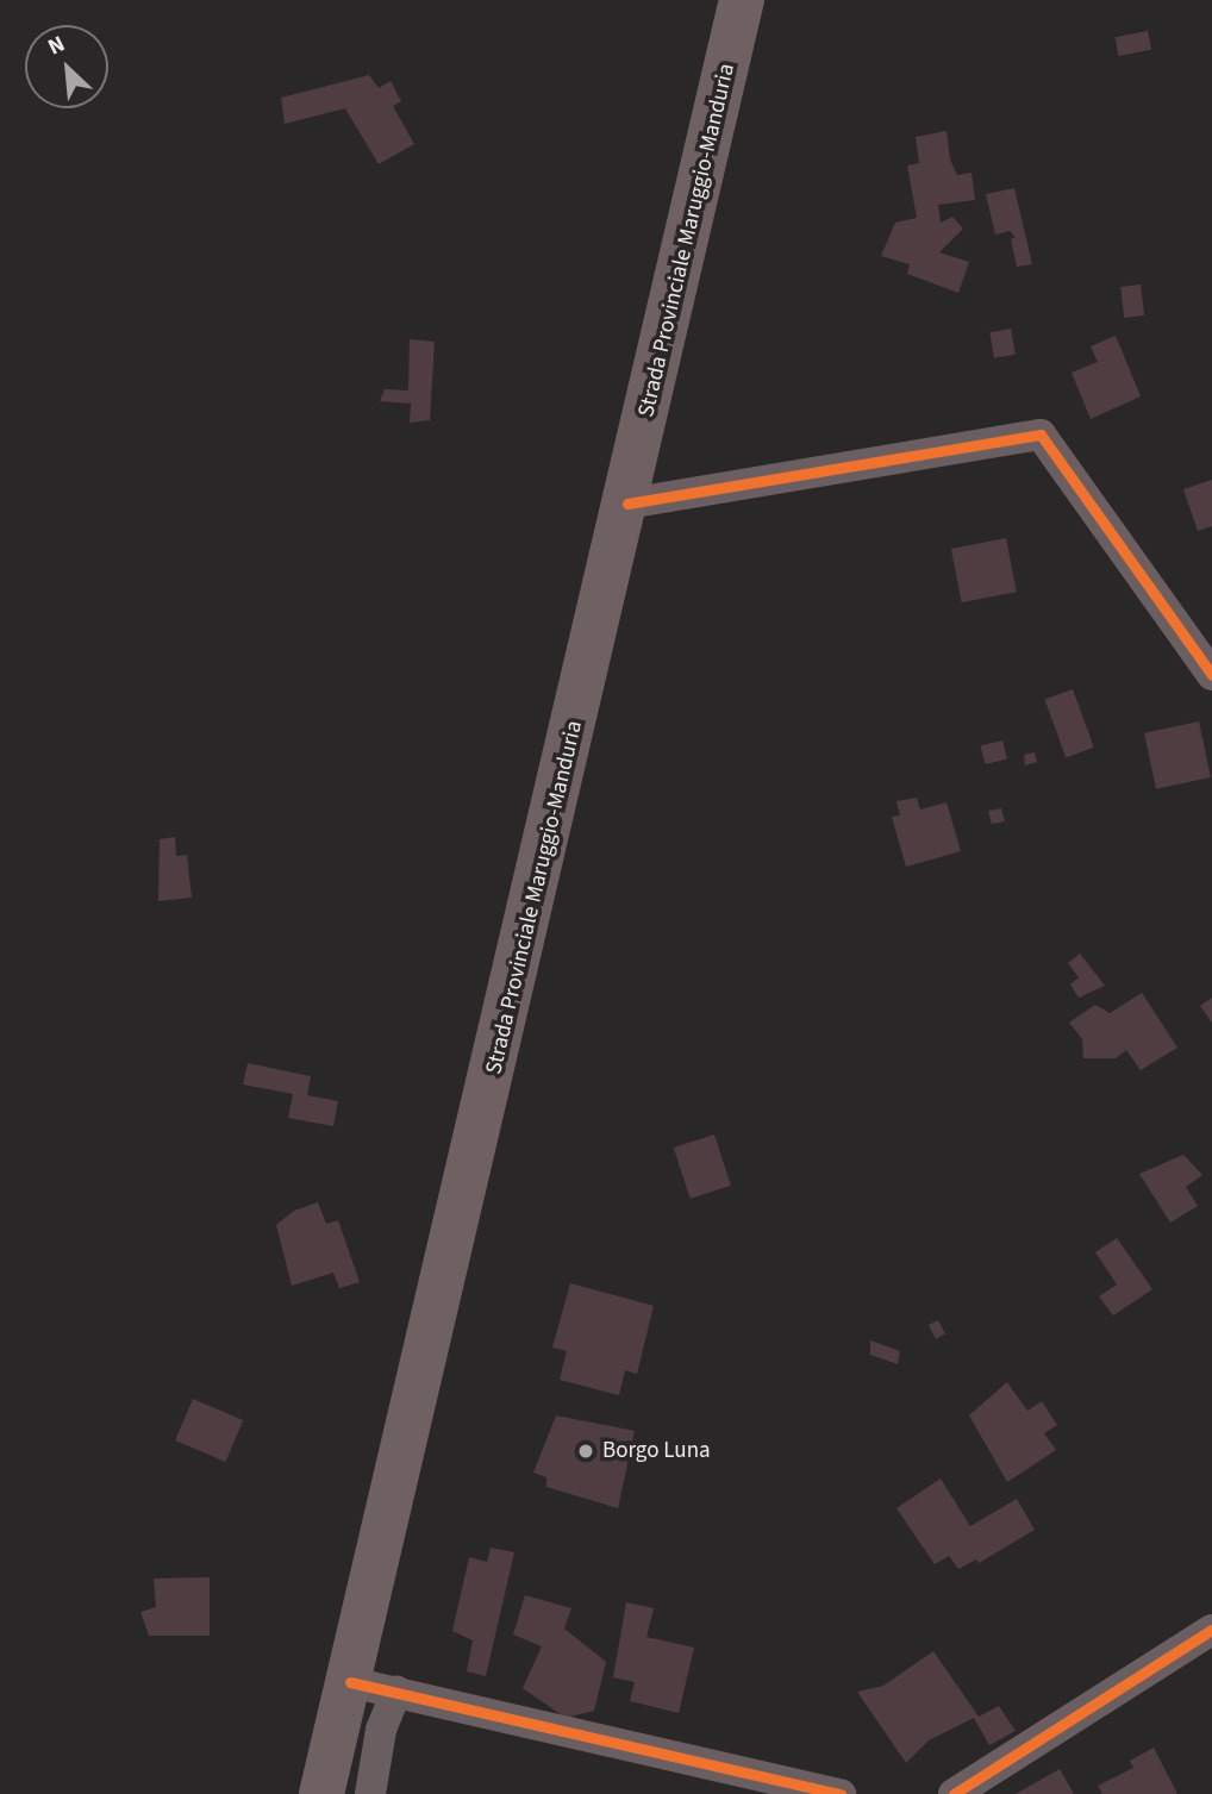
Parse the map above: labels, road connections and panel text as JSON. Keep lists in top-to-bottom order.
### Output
{
  "streets": {
    "main road": ["Strada Provinciale Maruggio-Manduria"]
  },
  "places": ["Borgo Luna"],
  "north": "top left"
}
